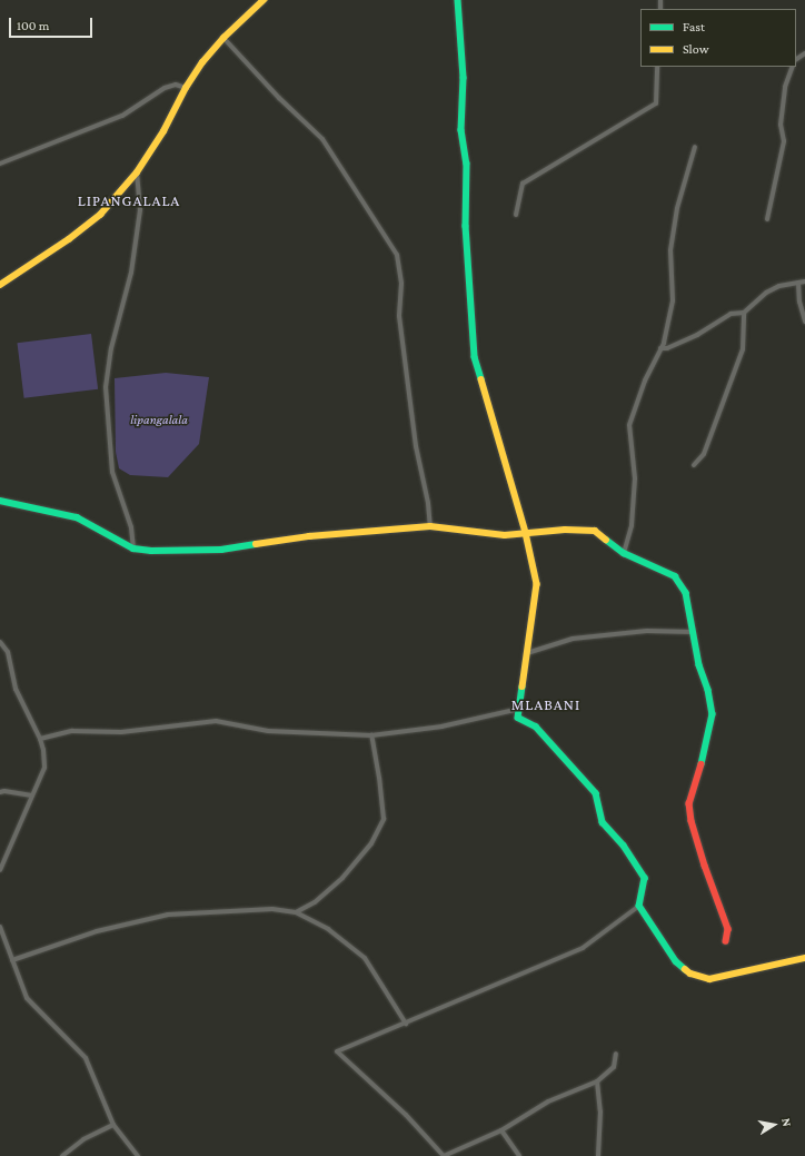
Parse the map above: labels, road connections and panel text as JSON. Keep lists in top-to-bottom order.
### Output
{
  "districts": ["LIPANGALALA", "MLABANI"],
  "parks": ["lipangalala"],
  "legend": ["Fast", "Slow"],
  "scale_bar": "100 m",
  "north": "right"
}
